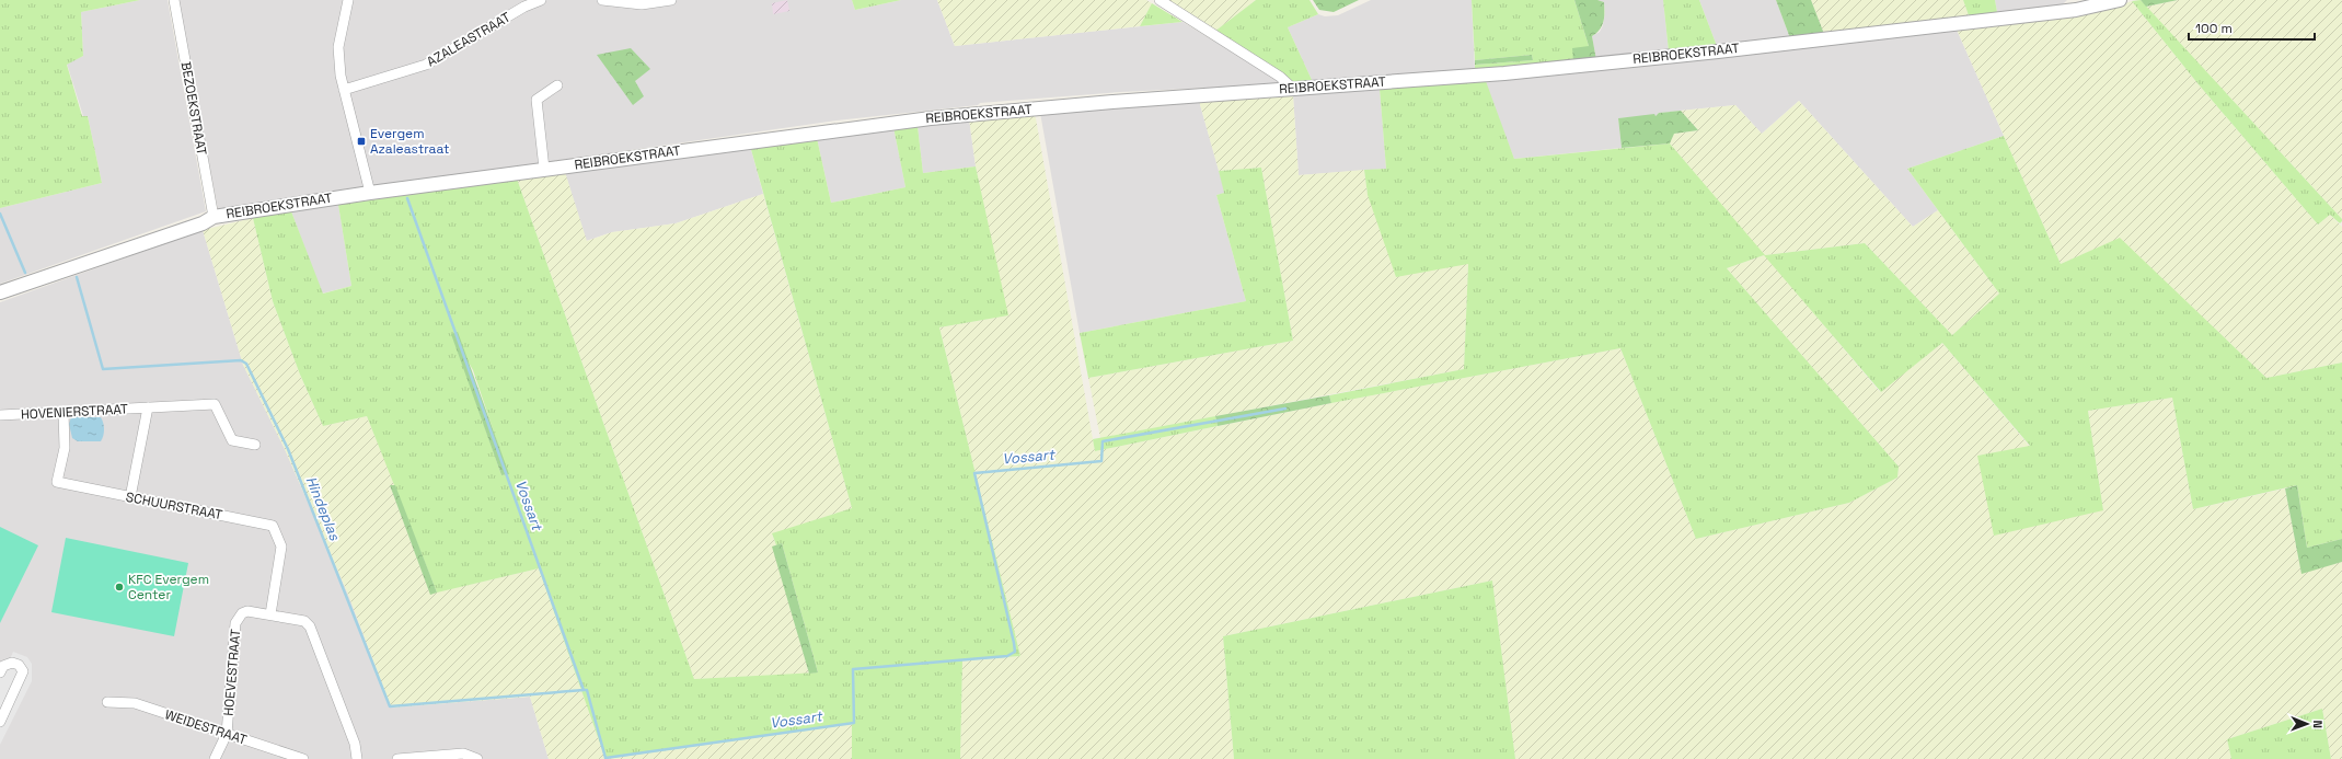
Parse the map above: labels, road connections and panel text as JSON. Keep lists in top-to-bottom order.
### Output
{
  "streets": {
    "street": [
      "AZALEASTRAAT",
      "REIBROEKSTRAAT",
      "BEZOEKSTRAAT",
      "HOVENIERSTRAAT",
      "SCHUURSTRAAT",
      "HOEVESTRAAT",
      "WEIDESTRAAT"
    ]
  },
  "crossings": [
    ["REIBROEKSTRAAT", "BEZOEKSTRAAT"],
    ["HOVENIERSTRAAT", "SCHUURSTRAAT"],
    ["SCHUURSTRAAT", "HOEVESTRAAT"],
    ["HOEVESTRAAT", "WEIDESTRAAT"]
  ],
  "water": ["Vossart", "Hindeplas"],
  "places": {
    "transit": ["Evergem Azaleastraat"],
    "other": ["KFC Evergem Center"]
  },
  "scale_bar": "100 m",
  "north": "right"
}
